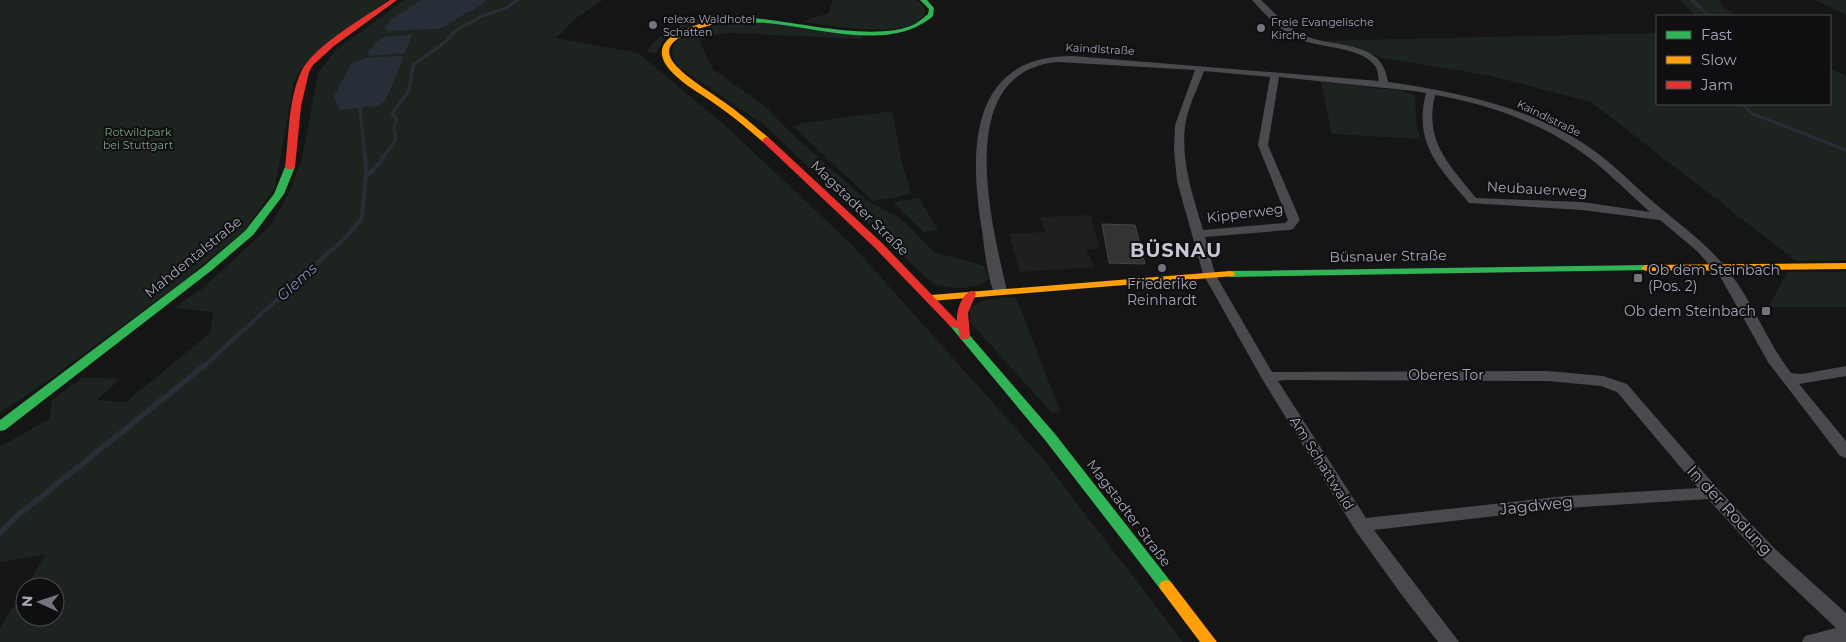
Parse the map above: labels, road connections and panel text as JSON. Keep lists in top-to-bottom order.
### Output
{
  "streets": {
    "main road": ["Magstadter Straße", "Büsnauer Straße", "Mahdentalstraße"],
    "street": [
      "Kaindlstraße",
      "Neubauerweg",
      "Kipperweg",
      "Oberes Tor",
      "Am Schattwald",
      "Jagdweg",
      "In der Rodung"
    ]
  },
  "crossings": [
    ["Kaindlstraße", "Neubauerweg"],
    ["Kaindlstraße", "Kipperweg"],
    ["Kaindlstraße", "Büsnauer Straße"],
    ["Kaindlstraße", "Am Schattwald"],
    ["Magstadter Straße", "Büsnauer Straße"],
    ["Kipperweg", "Am Schattwald"],
    ["Büsnauer Straße", "Am Schattwald"],
    ["Oberes Tor", "Am Schattwald"],
    ["Oberes Tor", "In der Rodung"],
    ["Am Schattwald", "Jagdweg"],
    ["Jagdweg", "In der Rodung"]
  ],
  "districts": ["BÜSNAU"],
  "water": ["Glems"],
  "parks": ["Rotwildpark bei Stuttgart"],
  "places": {
    "other": ["relexa Waldhotel Schatten", "Freie Evangelische Kirche", "Friederike Reinhardt"],
    "transit": ["Ob dem Steinbach (Pos. 2)", "Ob dem Steinbach"]
  },
  "legend": ["Fast", "Slow", "Jam"],
  "north": "left"
}
